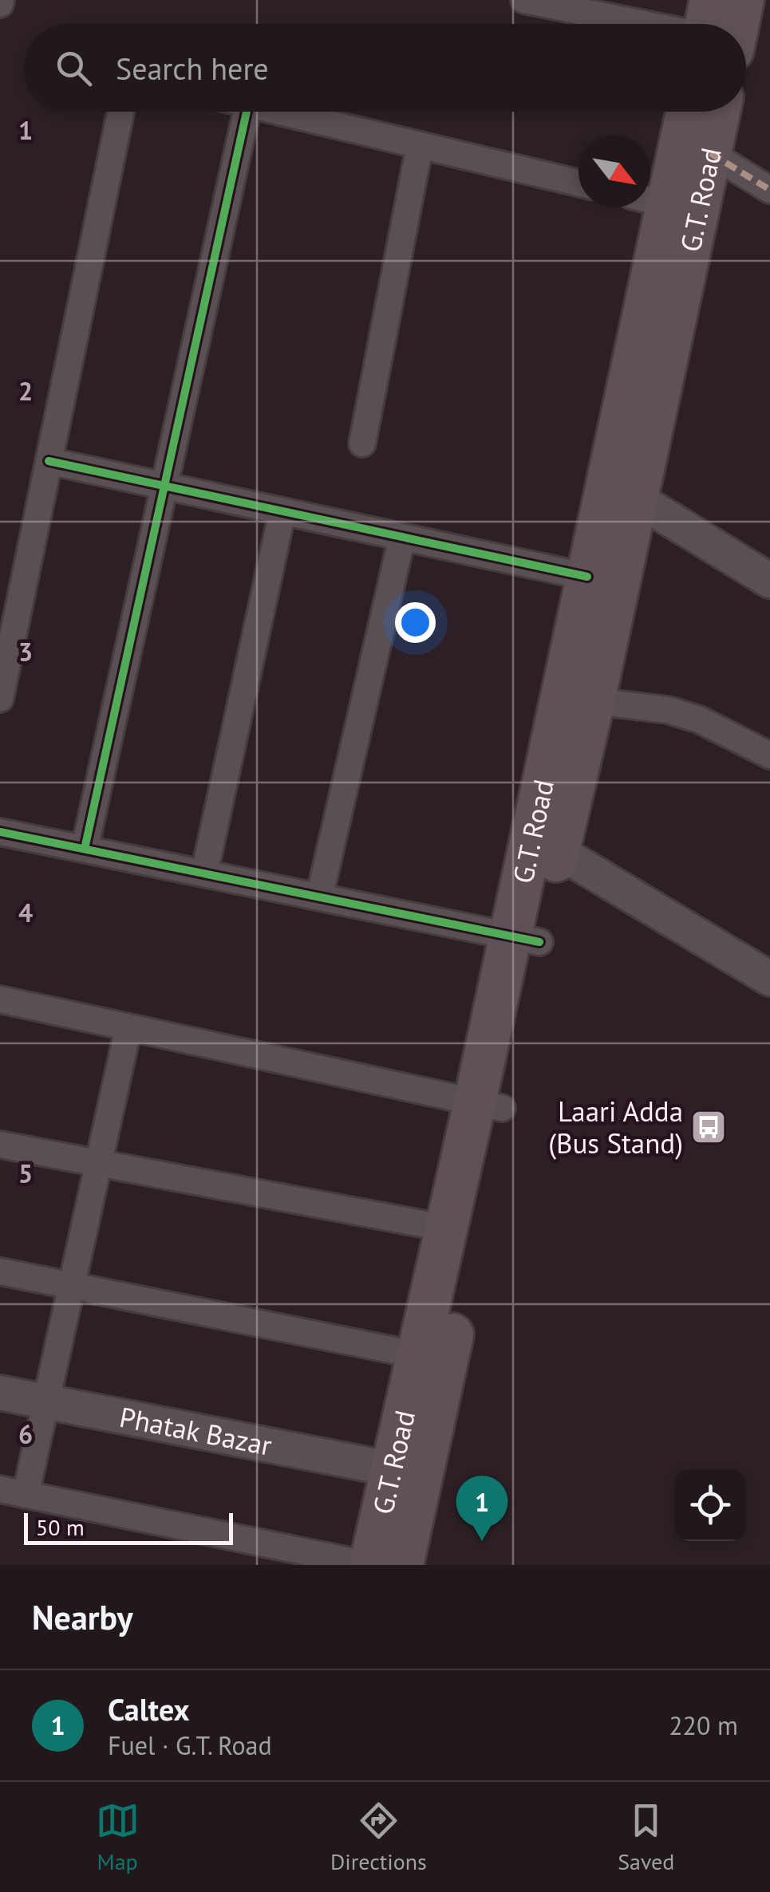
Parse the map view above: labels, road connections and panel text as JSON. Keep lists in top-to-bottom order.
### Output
{
  "streets": {
    "main road": ["G.T. Road"],
    "street": ["Phatak Bazar"]
  },
  "crossings": [
    ["G.T. Road", "Phatak Bazar"]
  ],
  "places": {
    "bus stop": ["Laari Adda (Bus Stand)"]
  },
  "scale_bar": "50 m",
  "north": "bottom right",
  "page": {
    "search": "Search here",
    "pins": "1",
    "scale": "50 m",
    "heading": "Nearby",
    "list": [
      {
        "mark": "1",
        "name": "Caltex",
        "note": "Fuel · G.T. Road",
        "value": "220 m"
      }
    ],
    "nav": ["Map", "Directions", "Saved"]
  },
  "grid": {
    "rows": [
      "1",
      "2",
      "3",
      "4",
      "5",
      "6"
    ]
  }
}
